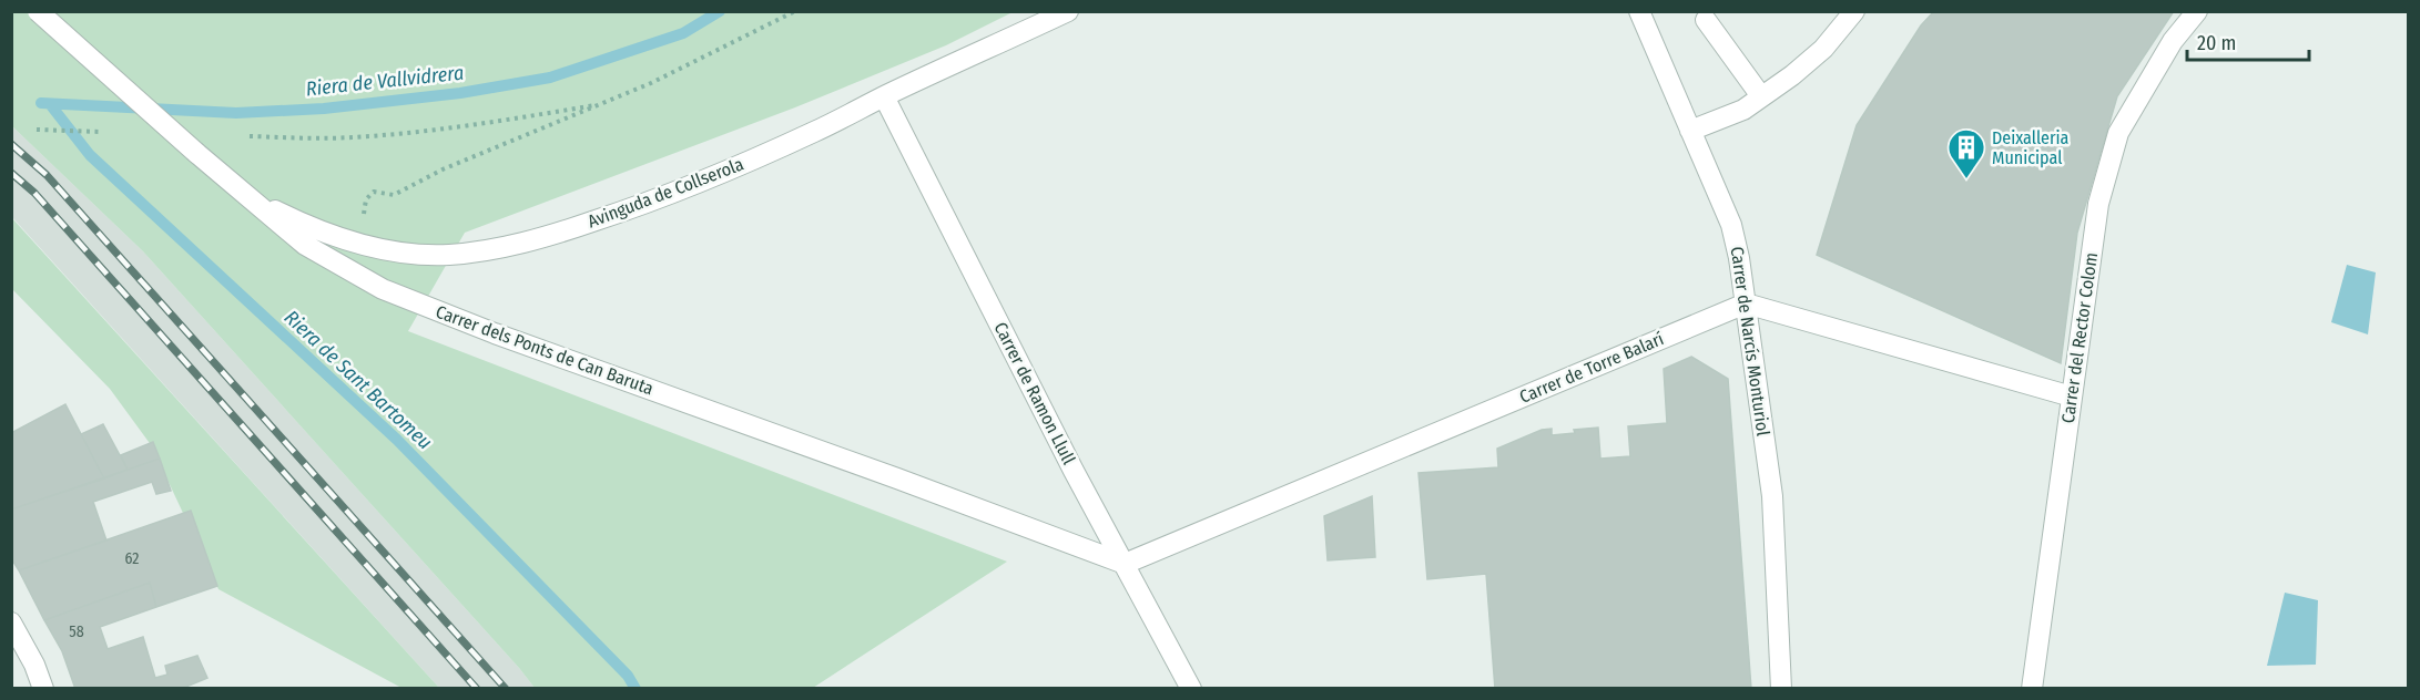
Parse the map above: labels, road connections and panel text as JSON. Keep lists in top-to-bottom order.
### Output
{
  "streets": {
    "street": [
      "Avinguda de Collserola",
      "Carrer del Rector Colom",
      "Carrer de Narcís Monturiol",
      "Carrer dels Ponts de Can Baruta",
      "Carrer de Torre Balarí",
      "Carrer de Ramon Llull"
    ]
  },
  "crossings": [
    ["Avinguda de Collserola", "Carrer dels Ponts de Can Baruta"],
    ["Avinguda de Collserola", "Carrer de Ramon Llull"],
    ["Carrer de Narcís Monturiol", "Carrer de Torre Balarí"],
    ["Carrer dels Ponts de Can Baruta", "Carrer de Torre Balarí"],
    ["Carrer dels Ponts de Can Baruta", "Carrer de Ramon Llull"],
    ["Carrer de Torre Balarí", "Carrer de Ramon Llull"]
  ],
  "water": ["Riera de Vallvidrera", "Riera de Sant Bartomeu"],
  "places": {
    "building": ["Deixalleria Municipal"]
  },
  "house_numbers": ["62", "58"],
  "scale_bar": "20 m"
}
